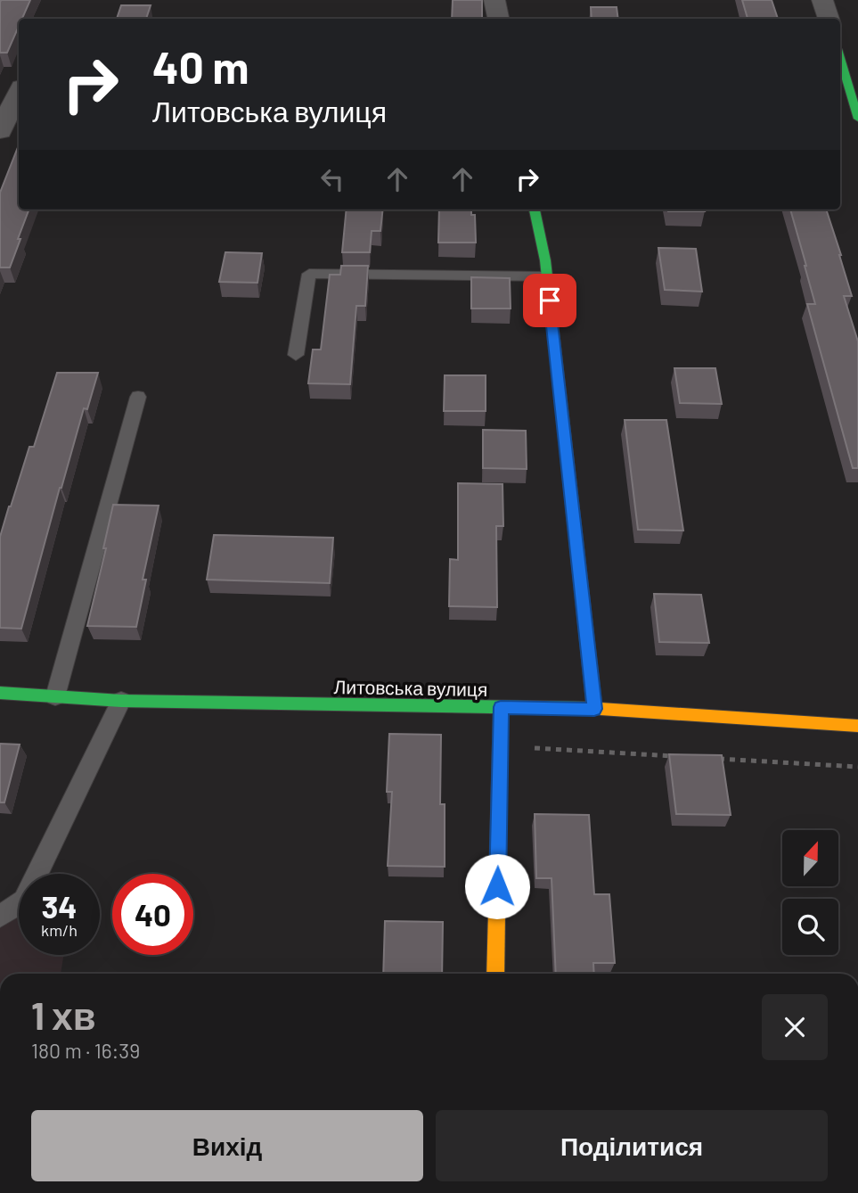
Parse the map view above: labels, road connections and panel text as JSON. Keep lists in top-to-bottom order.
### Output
{
  "streets": {
    "street": ["Литовська вулиця"]
  },
  "north": "top",
  "page": {
    "turn": ["40 m", "Литовська вулиця"],
    "speed": "34 km/h",
    "limit": "40",
    "heading": ["1 хв", "180 m · 16:39"],
    "buttons": ["Вихід", "Поділитися"]
  }
}
